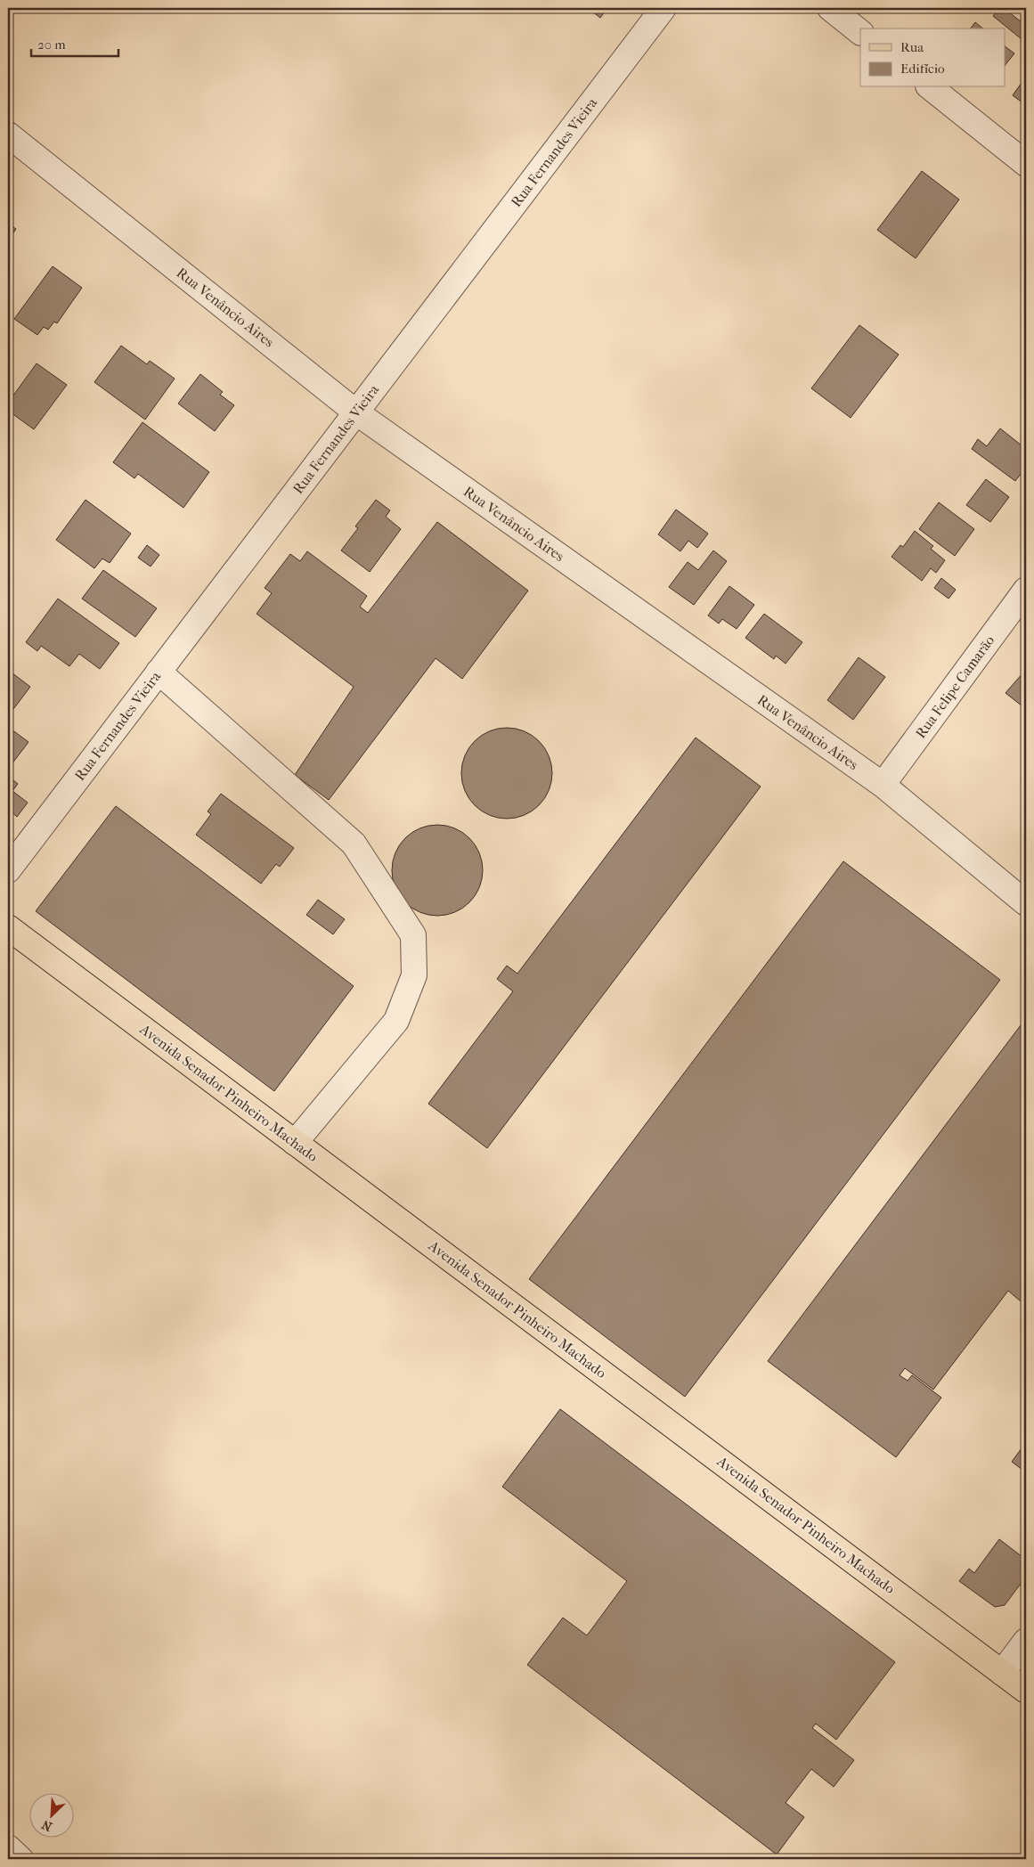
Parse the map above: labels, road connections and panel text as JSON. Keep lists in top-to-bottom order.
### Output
{
  "streets": {
    "main road": ["Avenida Senador Pinheiro Machado"],
    "street": ["Rua Fernandes Vieira", "Rua Venâncio Aires", "Rua Felipe Camarão"]
  },
  "crossings": [
    ["Rua Fernandes Vieira", "Rua Venâncio Aires"],
    ["Rua Venâncio Aires", "Rua Felipe Camarão"]
  ],
  "legend": ["Rua", "Edifício"],
  "scale_bar": "20 m",
  "north": "bottom left"
}
